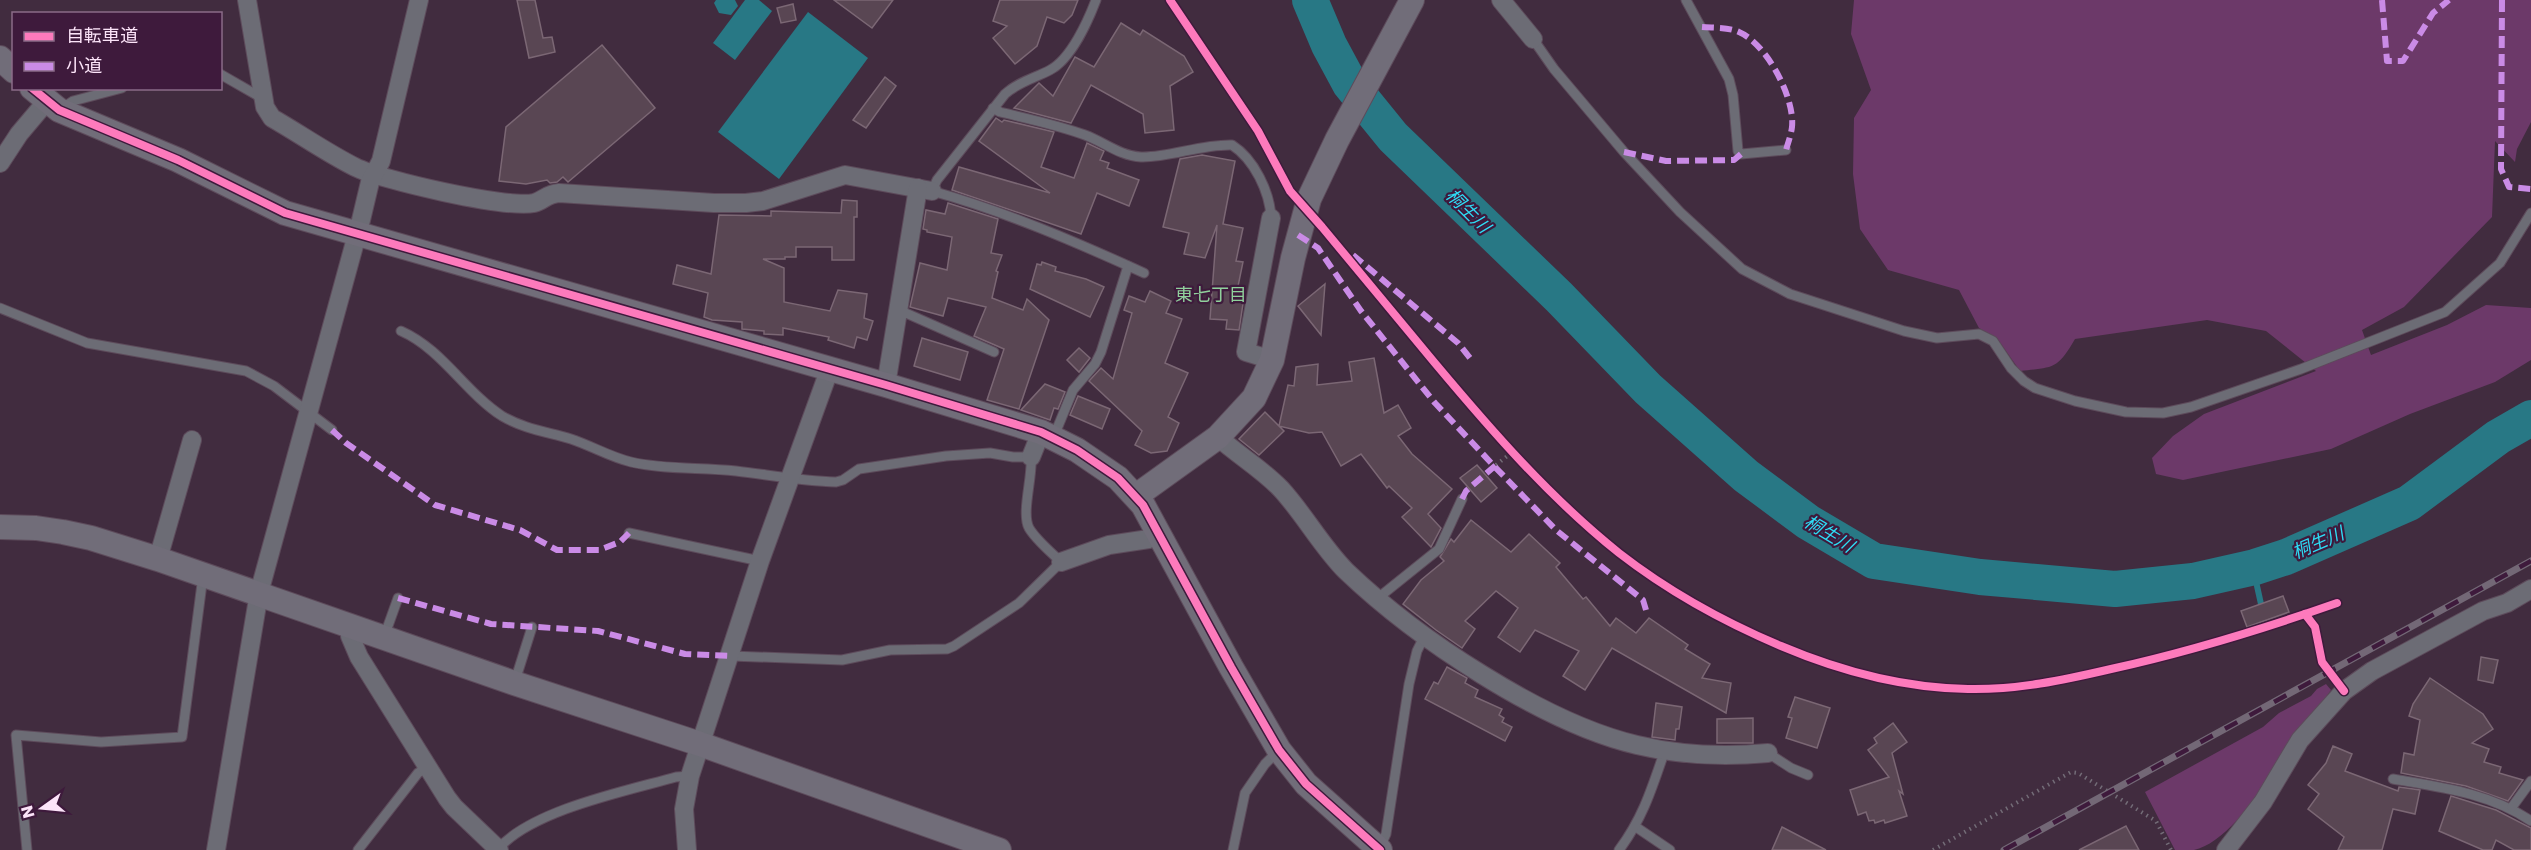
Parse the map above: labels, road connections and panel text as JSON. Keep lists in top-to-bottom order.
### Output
{
  "districts": ["東七丁目"],
  "water": ["桐生川"],
  "legend": ["自転車道", "小道"],
  "north": "left"
}
